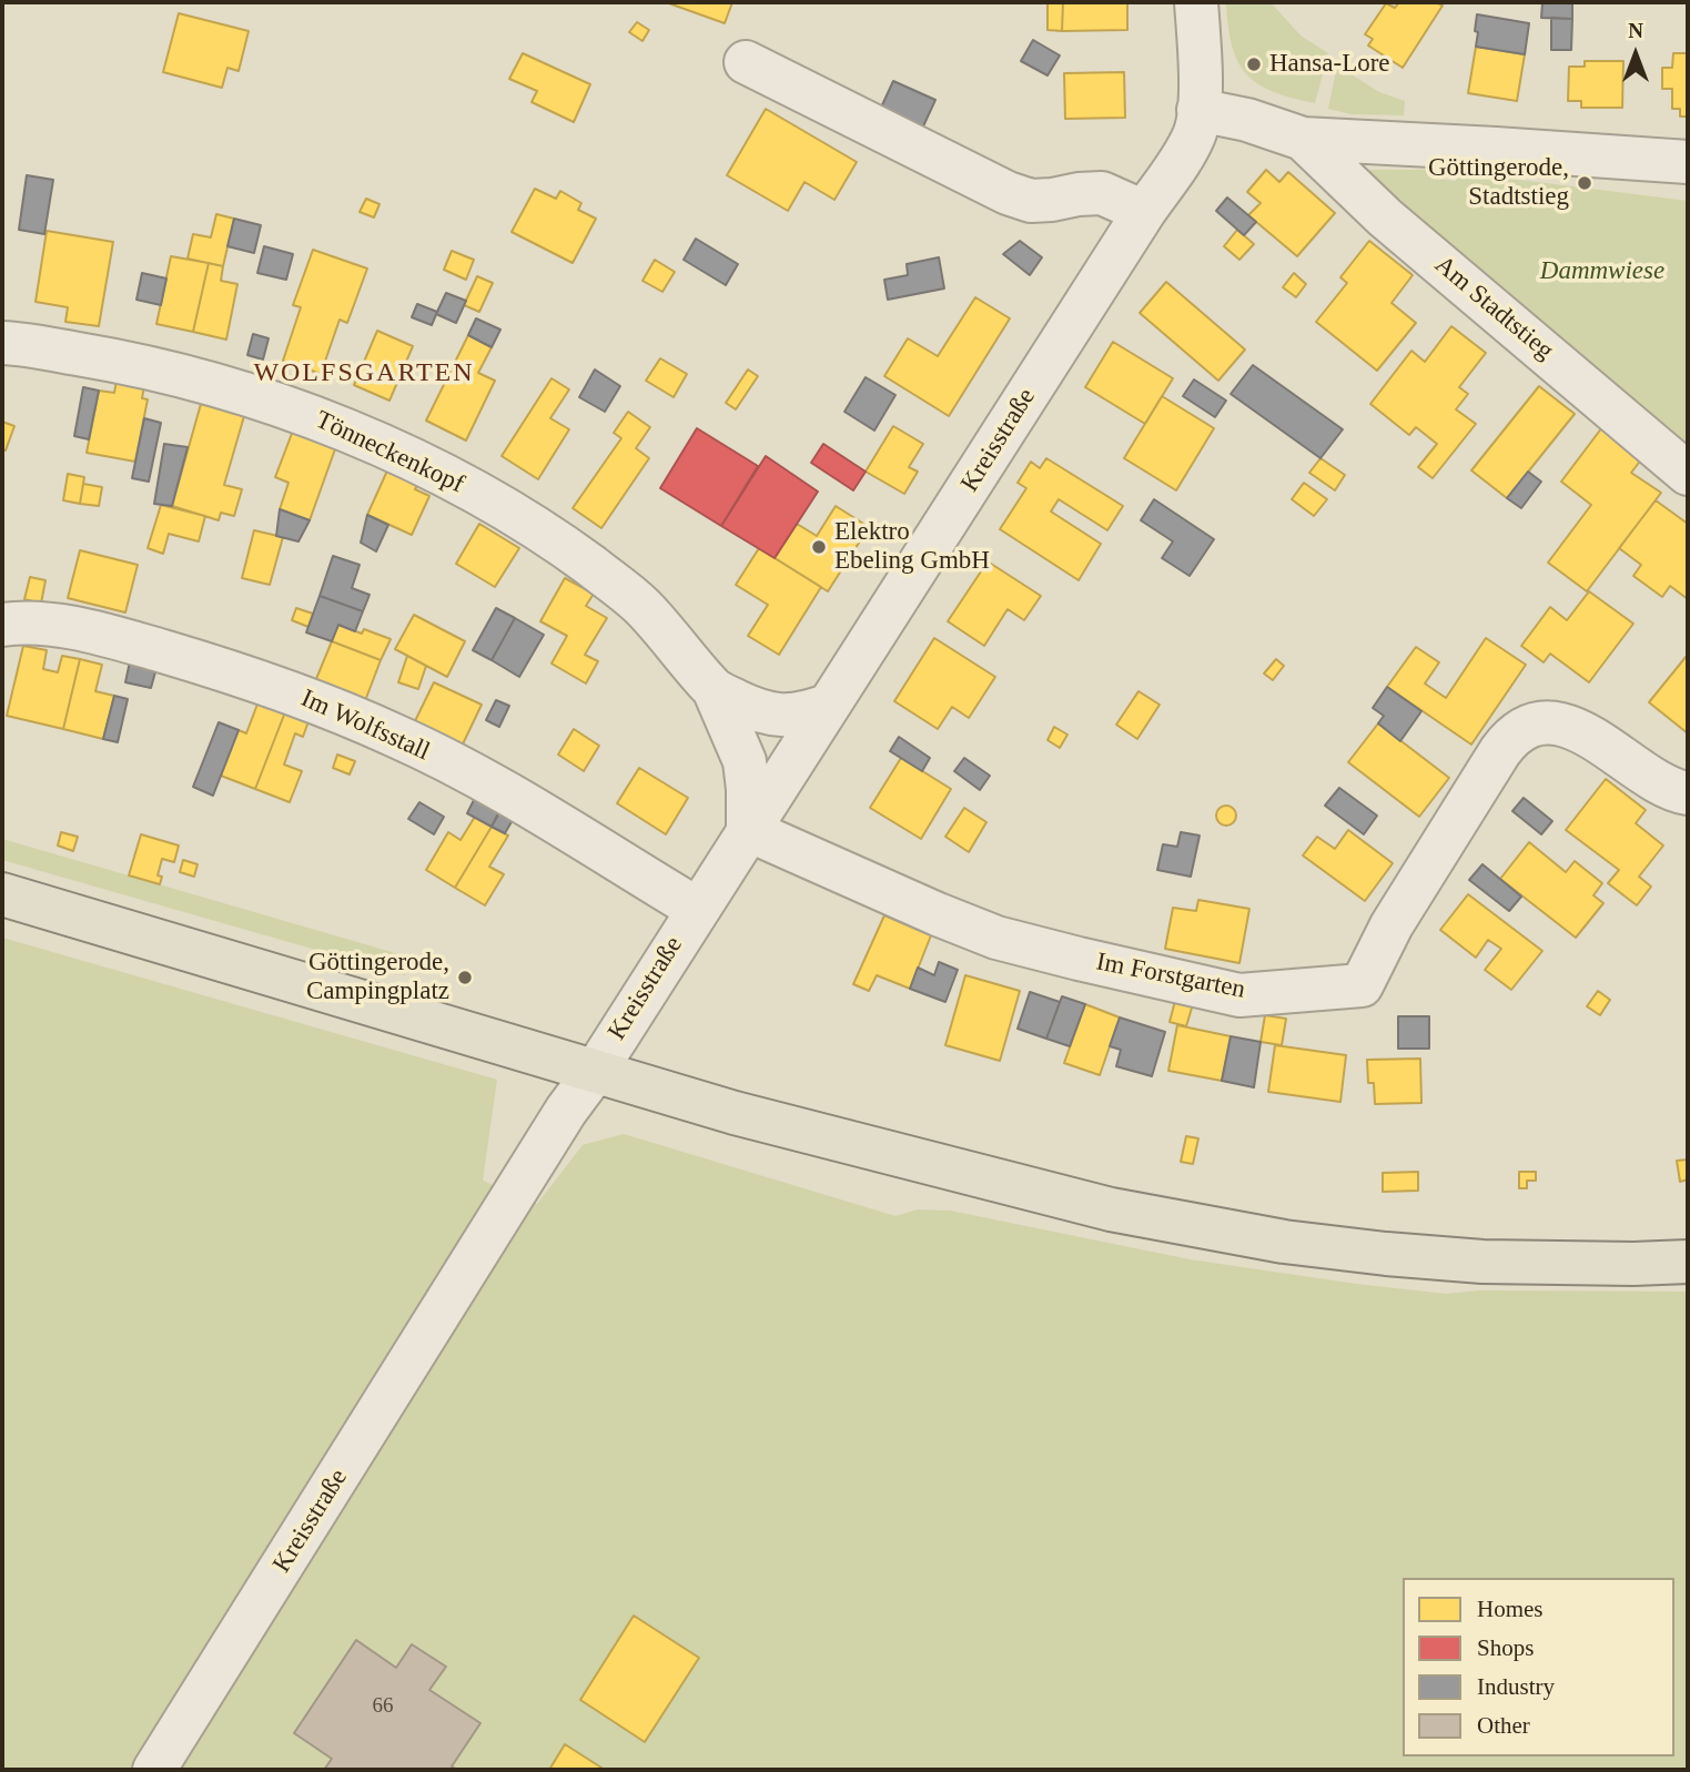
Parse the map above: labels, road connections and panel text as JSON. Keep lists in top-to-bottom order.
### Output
{
  "streets": {
    "street": [
      "Am Stadtstieg",
      "Kreisstraße",
      "Tönneckenkopf",
      "Im Wolfsstall",
      "Im Forstgarten"
    ]
  },
  "crossings": [
    ["Am Stadtstieg", "Kreisstraße"],
    ["Kreisstraße", "Tönneckenkopf"],
    ["Kreisstraße", "Im Wolfsstall"],
    ["Kreisstraße", "Im Forstgarten"],
    ["Tönneckenkopf", "Im Forstgarten"]
  ],
  "districts": ["WOLFSGARTEN"],
  "parks": ["Dammwiese"],
  "places": [
    "Hansa-Lore",
    "Göttingerode, Stadtstieg",
    "Elektro Ebeling GmbH",
    "Göttingerode, Campingplatz"
  ],
  "house_numbers": ["66"],
  "legend": [
    "Homes",
    "Shops",
    "Industry",
    "Other"
  ],
  "north": "top"
}
